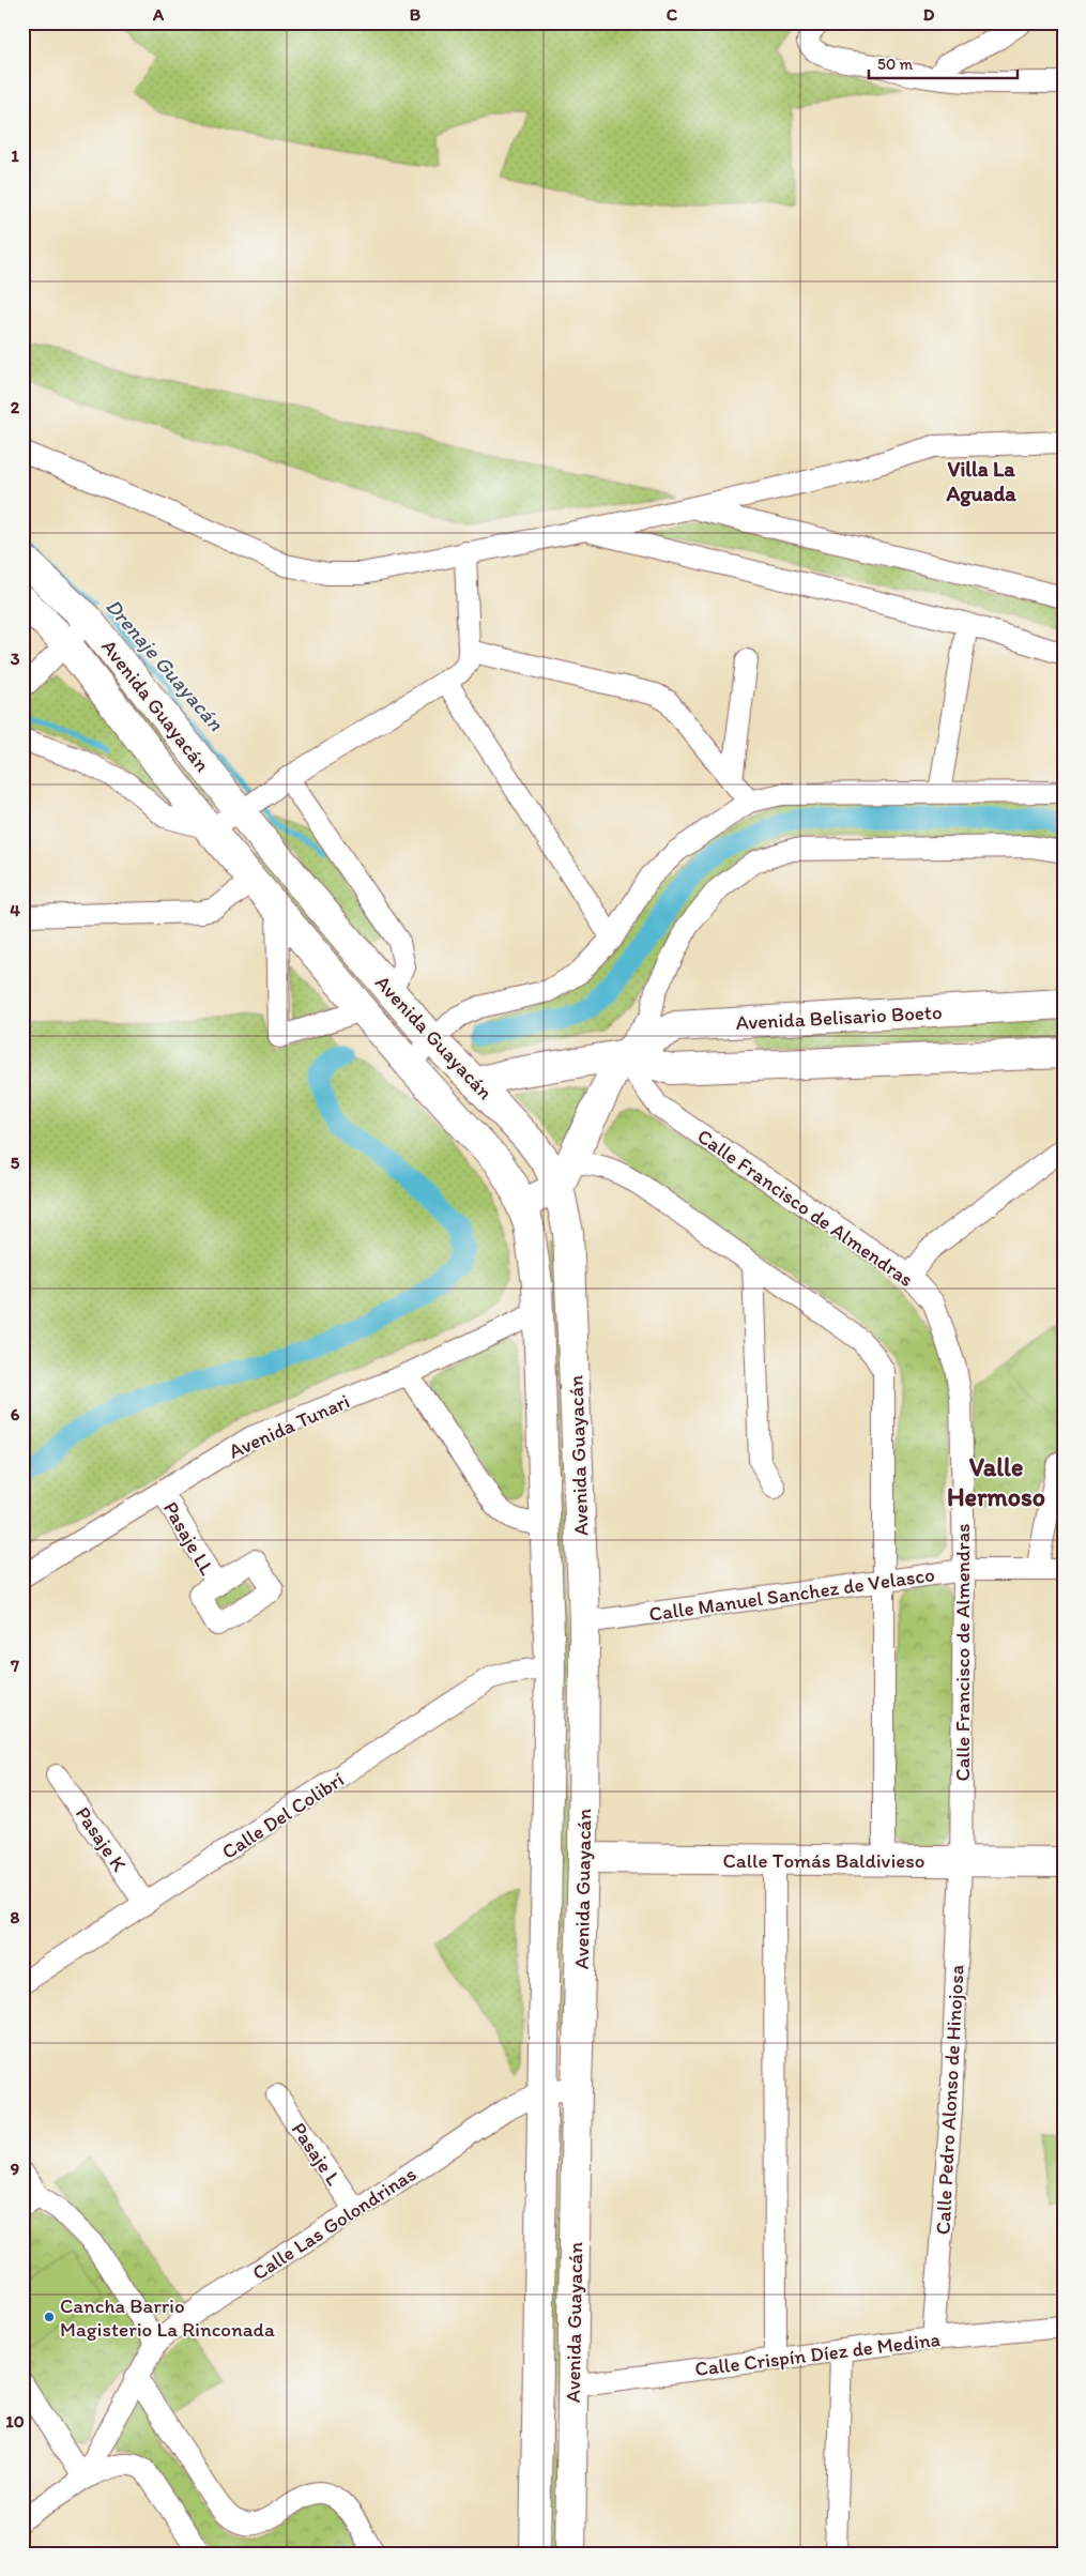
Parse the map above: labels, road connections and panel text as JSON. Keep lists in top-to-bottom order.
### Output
{
  "streets": {
    "main road": ["Avenida Guayacán", "Avenida Belisario Boeto", "Calle Tomás Baldivieso"],
    "street": [
      "Calle Francisco de Almendras",
      "Avenida Tunari",
      "Pasaje LL",
      "Calle Manuel Sanchez de Velasco",
      "Calle Del Colibrí",
      "Pasaje K",
      "Calle Pedro Alonso de Hinojosa",
      "Pasaje L",
      "Calle Las Golondrinas",
      "Calle Crispín Díez de Medina"
    ]
  },
  "crossings": [
    ["Avenida Guayacán", "Avenida Belisario Boeto"],
    ["Avenida Guayacán", "Avenida Tunari"],
    ["Avenida Guayacán", "Calle Manuel Sanchez de Velasco"],
    ["Avenida Guayacán", "Calle Del Colibrí"],
    ["Avenida Guayacán", "Calle Tomás Baldivieso"],
    ["Avenida Guayacán", "Calle Las Golondrinas"],
    ["Avenida Guayacán", "Calle Crispín Díez de Medina"],
    ["Avenida Belisario Boeto", "Calle Francisco de Almendras"],
    ["Calle Francisco de Almendras", "Calle Manuel Sanchez de Velasco"],
    ["Calle Francisco de Almendras", "Calle Tomás Baldivieso"],
    ["Calle Francisco de Almendras", "Calle Pedro Alonso de Hinojosa"],
    ["Avenida Tunari", "Pasaje LL"],
    ["Calle Del Colibrí", "Pasaje K"],
    ["Calle Tomás Baldivieso", "Calle Pedro Alonso de Hinojosa"],
    ["Calle Pedro Alonso de Hinojosa", "Calle Crispín Díez de Medina"],
    ["Pasaje L", "Calle Las Golondrinas"]
  ],
  "districts": ["Villa La Aguada", "Valle Hermoso"],
  "water": ["Drenaje Guayacán"],
  "places": ["Cancha Barrio Magisterio La Rinconada"],
  "scale_bar": "50 m",
  "grid": {
    "columns": [
      "A",
      "B",
      "C",
      "D"
    ],
    "rows": [
      "1",
      "2",
      "3",
      "4",
      "5",
      "6",
      "7",
      "8",
      "9",
      "10"
    ]
  }
}
